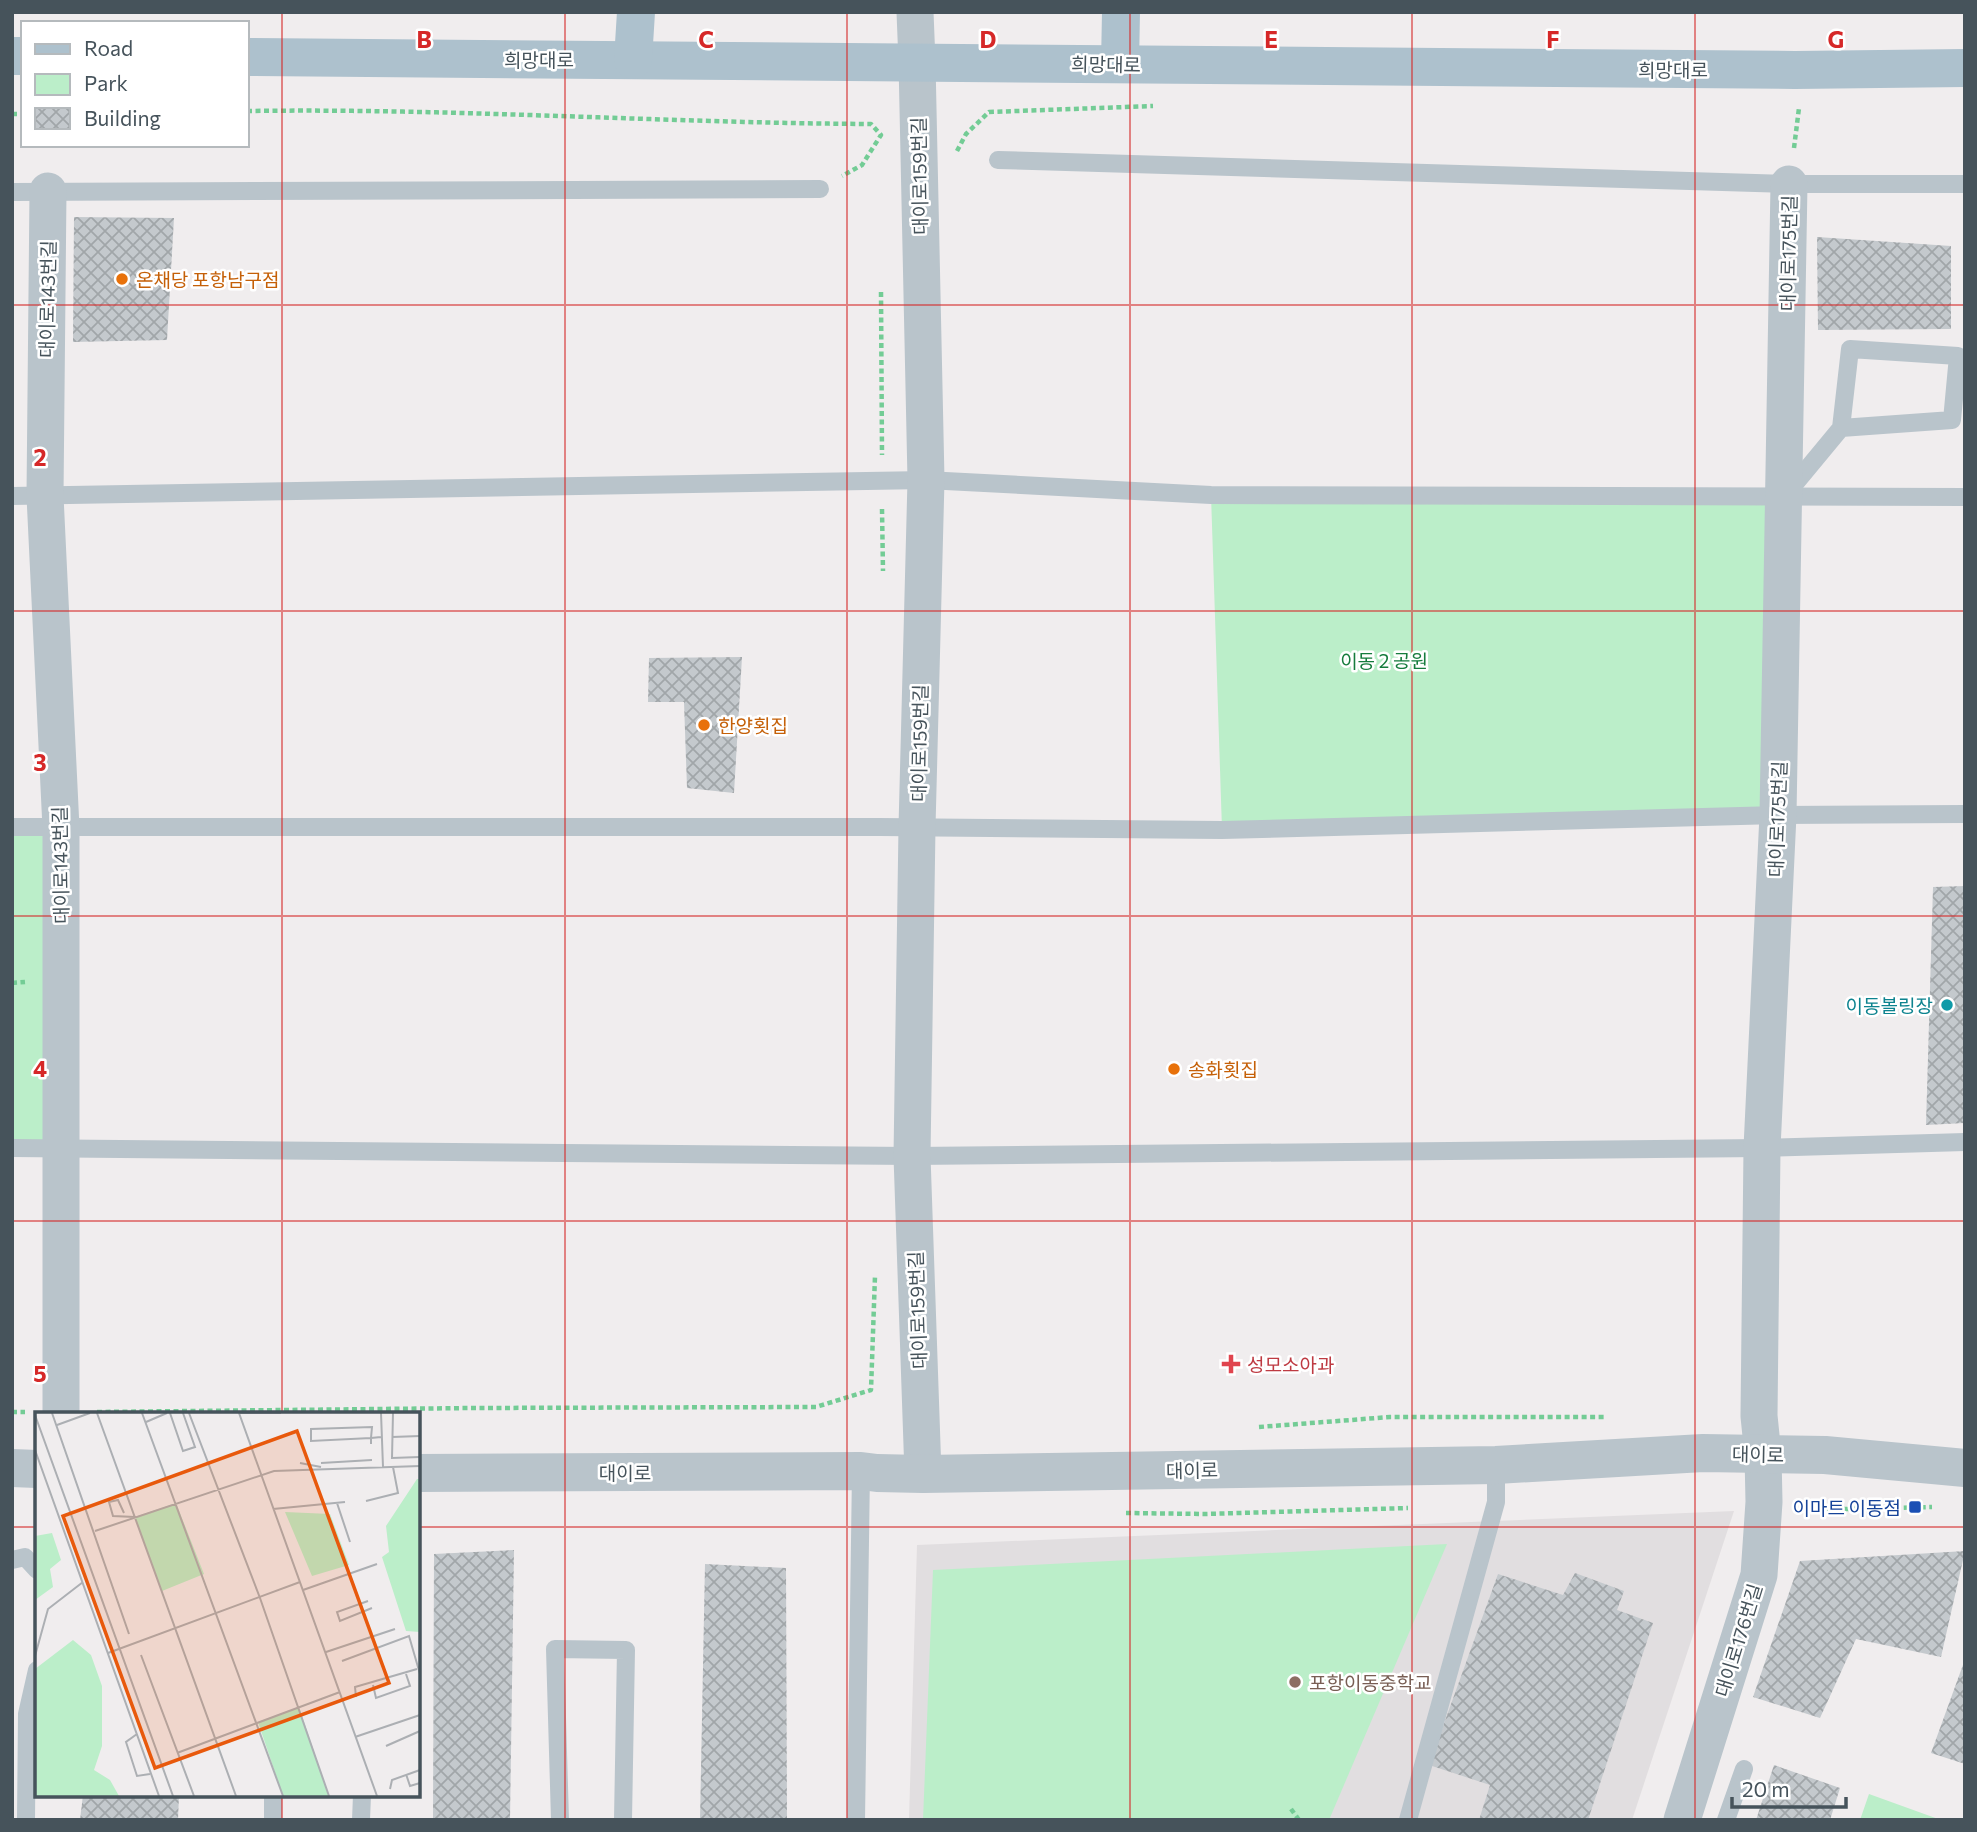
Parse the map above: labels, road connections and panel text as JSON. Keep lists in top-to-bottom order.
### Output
{
  "streets": {
    "main road": ["희망대로"],
    "street": [
      "대이로159번길",
      "대이로175번길",
      "대이로143번길",
      "대이로",
      "대이로176번길"
    ]
  },
  "crossings": [
    ["희망대로", "대이로159번길"],
    ["대이로159번길", "대이로"],
    ["대이로175번길", "대이로"],
    ["대이로175번길", "대이로176번길"],
    ["대이로", "대이로176번길"]
  ],
  "parks": ["이동 2 공원"],
  "places": {
    "other": [
      "온채당 포항남구점",
      "한양횟집",
      "이동볼링장",
      "송화횟집",
      "포항이동중학교"
    ],
    "health": ["성모소아과"],
    "transit": ["이마트 이동점"]
  },
  "legend": ["Road", "Park", "Building"],
  "scale_bar": "20 m",
  "grid": {
    "columns": [
      "B",
      "C",
      "D",
      "E",
      "F",
      "G"
    ],
    "rows": [
      "2",
      "3",
      "4",
      "5"
    ]
  }
}
